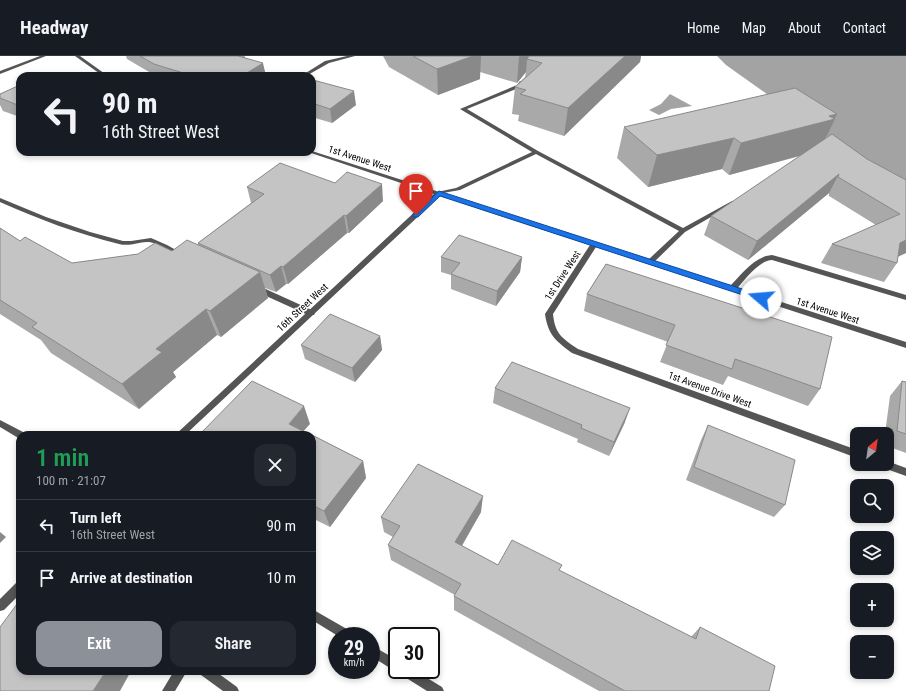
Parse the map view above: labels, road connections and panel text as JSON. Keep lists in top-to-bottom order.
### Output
{
  "streets": {
    "street": [
      "1st Avenue West",
      "1st Drive West",
      "16th Street West",
      "1st Avenue Drive West"
    ]
  },
  "crossings": [
    ["1st Avenue West", "1st Drive West"],
    ["1st Avenue West", "16th Street West"],
    ["1st Drive West", "1st Avenue Drive West"]
  ],
  "north": "top right",
  "page": {
    "header": "Headway",
    "nav": [
      "Home",
      "Map",
      "About",
      "Contact"
    ],
    "turn": ["90 m", "16th Street West"],
    "map_buttons": ["+", "−"],
    "heading": ["1 min", "100 m · 21:07"],
    "list": [
      {
        "name": "Turn left",
        "note": "16th Street West",
        "value": "90 m"
      },
      {
        "name": "Arrive at destination",
        "value": "10 m"
      }
    ],
    "buttons": ["Exit", "Share"],
    "speed": "29 km/h",
    "limit": "30"
  }
}
